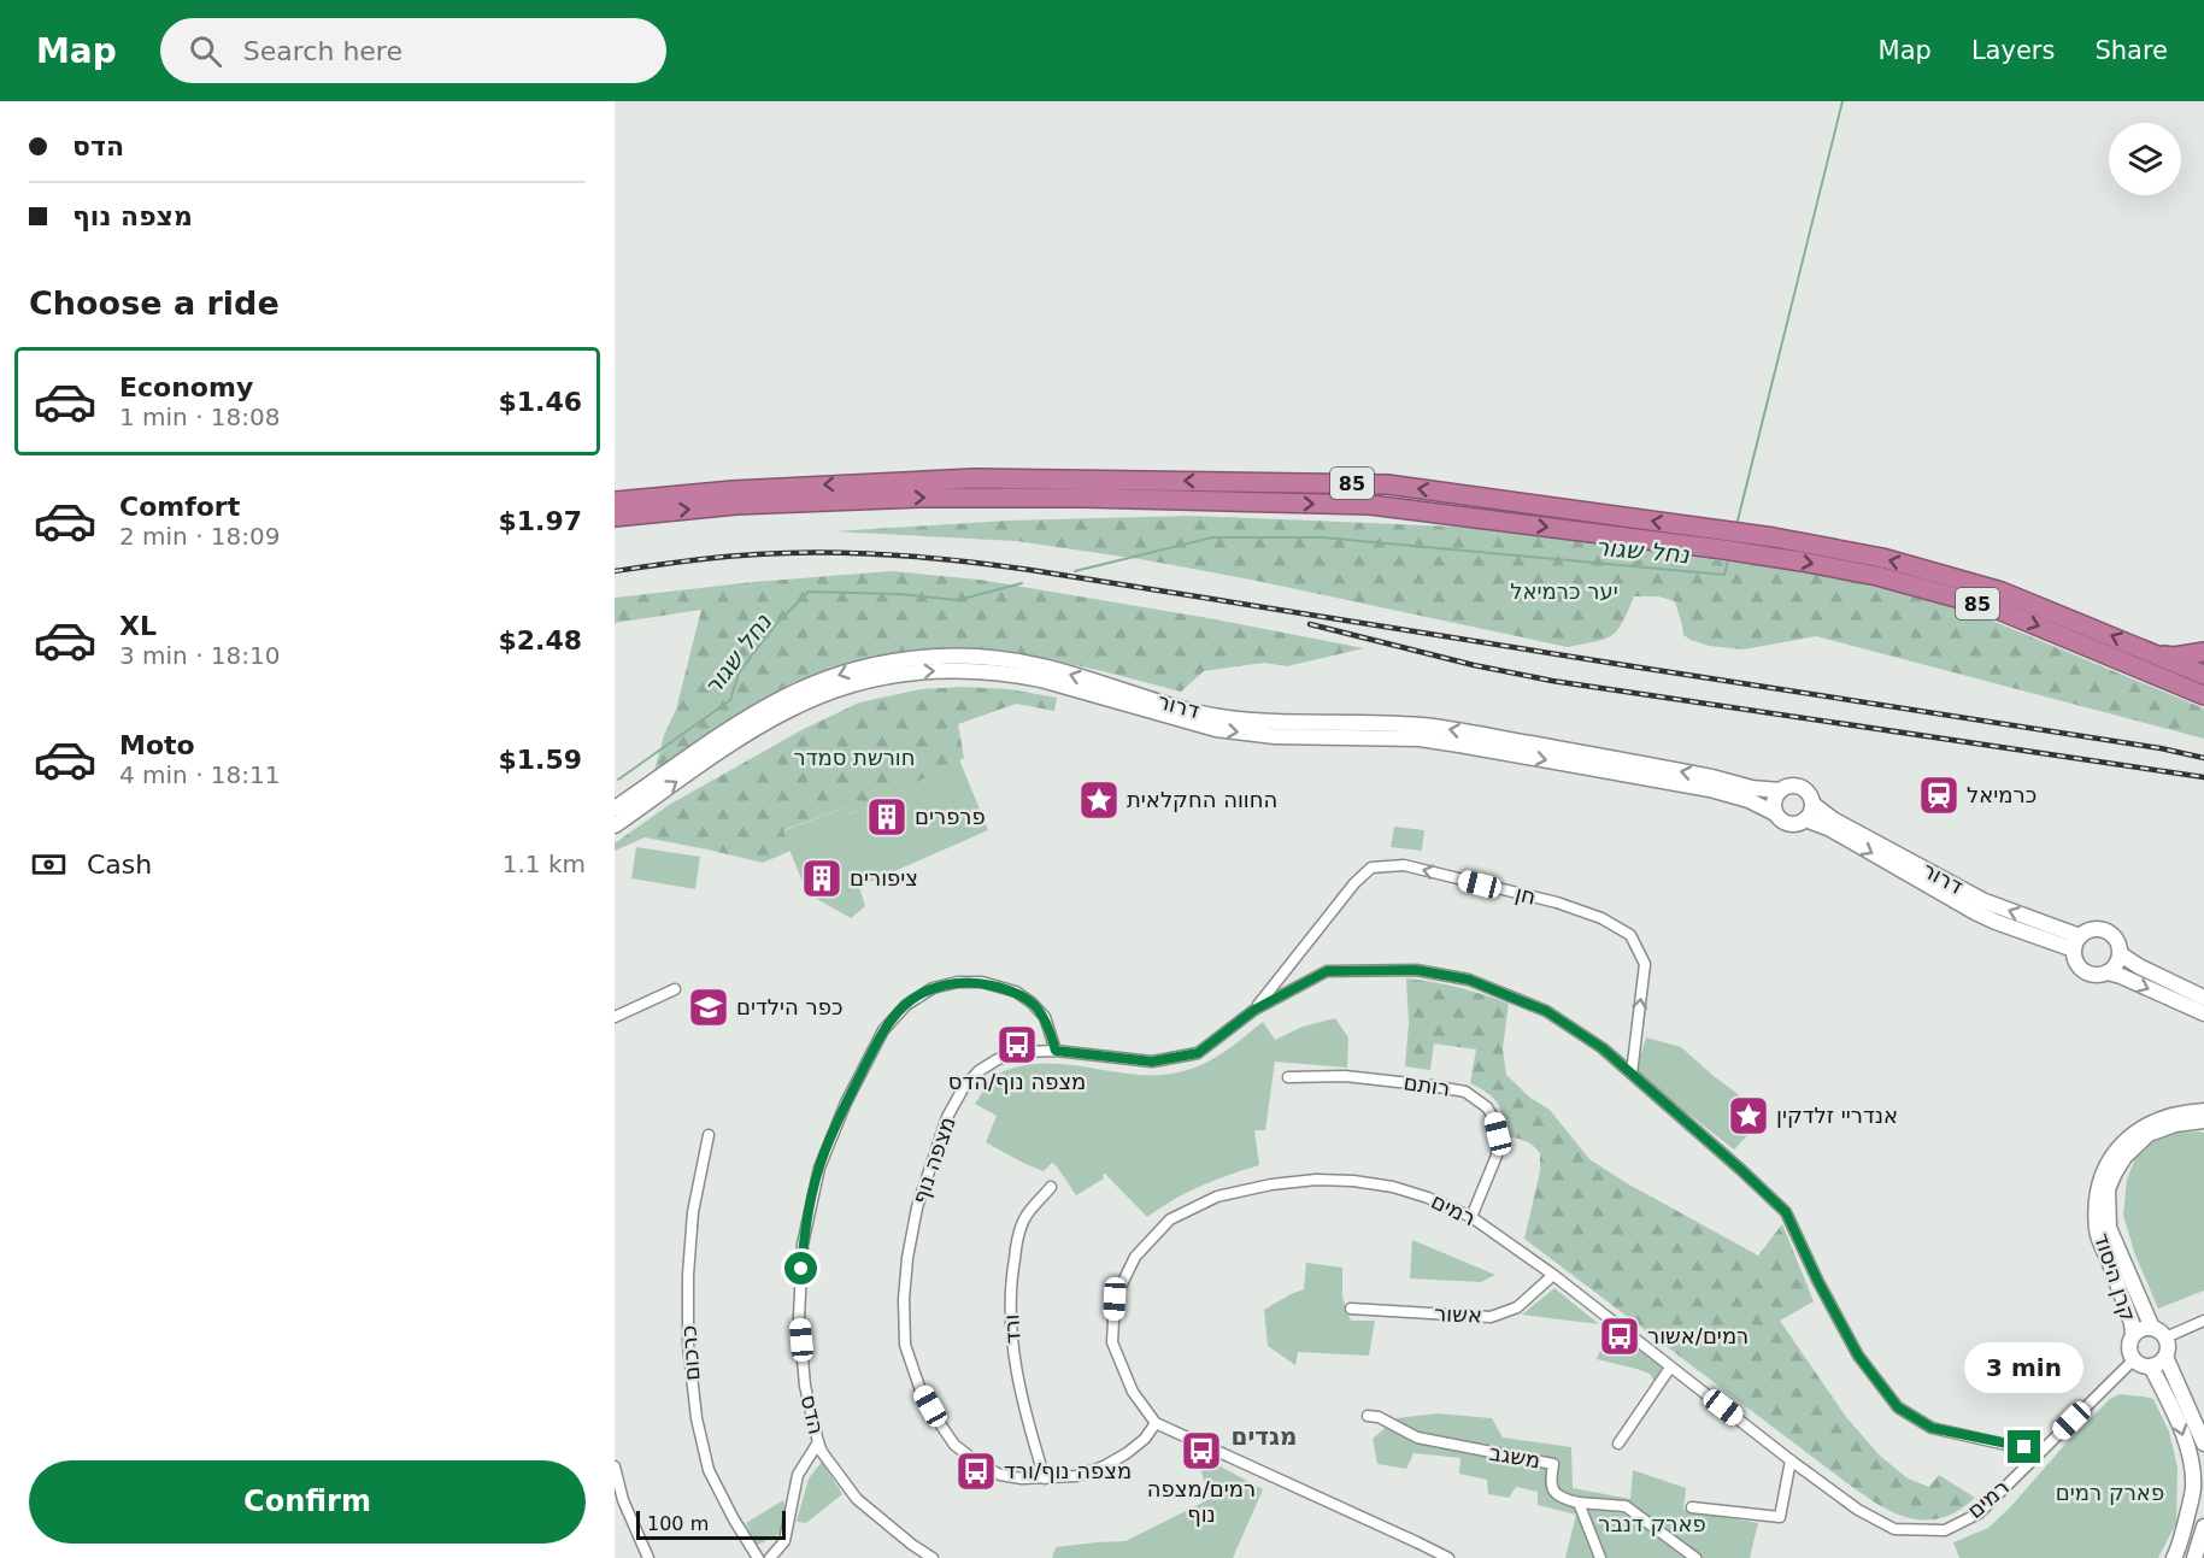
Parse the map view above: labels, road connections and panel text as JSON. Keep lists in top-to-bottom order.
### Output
{
  "streets": {
    "highway": ["85"],
    "street": [
      "דרור",
      "חן",
      "רותם",
      "מצפה נוף",
      "רמים",
      "קרן היסוד",
      "אשור",
      "ורד",
      "כרכום",
      "הדס",
      "משגב"
    ]
  },
  "crossings": [
    ["חן", "מצפה נוף"],
    ["רותם", "רמים"],
    ["מצפה נוף", "רמים"],
    ["מצפה נוף", "ורד"],
    ["מצפה נוף", "הדס"],
    ["רמים", "קרן היסוד"],
    ["רמים", "אשור"]
  ],
  "districts": ["מגדים"],
  "water": ["נחל שגור"],
  "parks": [
    "יער כרמיאל",
    "חורשת סמדר",
    "פארק רמים",
    "פארק דנבר"
  ],
  "places": {
    "station": ["כרמיאל"],
    "place": ["החווה החקלאית", "אנדריי זלדקין"],
    "building": ["פרפרים", "ציפורים"],
    "school or university": ["כפר הילדים"],
    "bus stop": [
      "מצפה נוף/הדס",
      "רמים/אשור",
      "רמים/מצפה נוף",
      "מצפה נוף/ורד"
    ]
  },
  "scale_bar": "100 m",
  "page": {
    "header": "Map",
    "search": "Search here",
    "nav": ["Map", "Layers", "Share"],
    "banner": ["הדס", "מצפה נוף"],
    "heading": "Choose a ride",
    "list": [
      {
        "name": "Economy",
        "note": "1 min · 18:08",
        "value": "$1.46"
      },
      {
        "name": "Comfort",
        "note": "2 min · 18:09",
        "value": "$1.97"
      },
      {
        "name": "XL",
        "note": "3 min · 18:10",
        "value": "$2.48"
      },
      {
        "name": "Moto",
        "note": "4 min · 18:11",
        "value": "$1.59"
      }
    ],
    "pay": ["Cash", "1.1 km"],
    "bubble": "3 min",
    "buttons": "Confirm",
    "scale": "100 m"
  }
}
